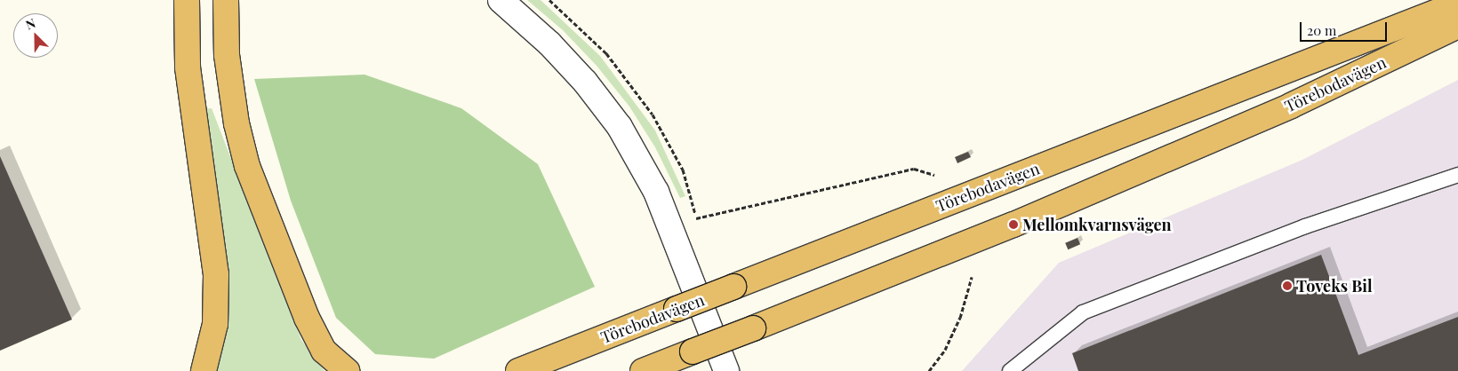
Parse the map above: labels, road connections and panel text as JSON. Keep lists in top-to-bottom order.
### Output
{
  "streets": {
    "highway": ["Törebodavägen"]
  },
  "places": ["Mellomkvarnsvägen", "Toveks Bil"],
  "scale_bar": "20 m",
  "north": "top left"
}
